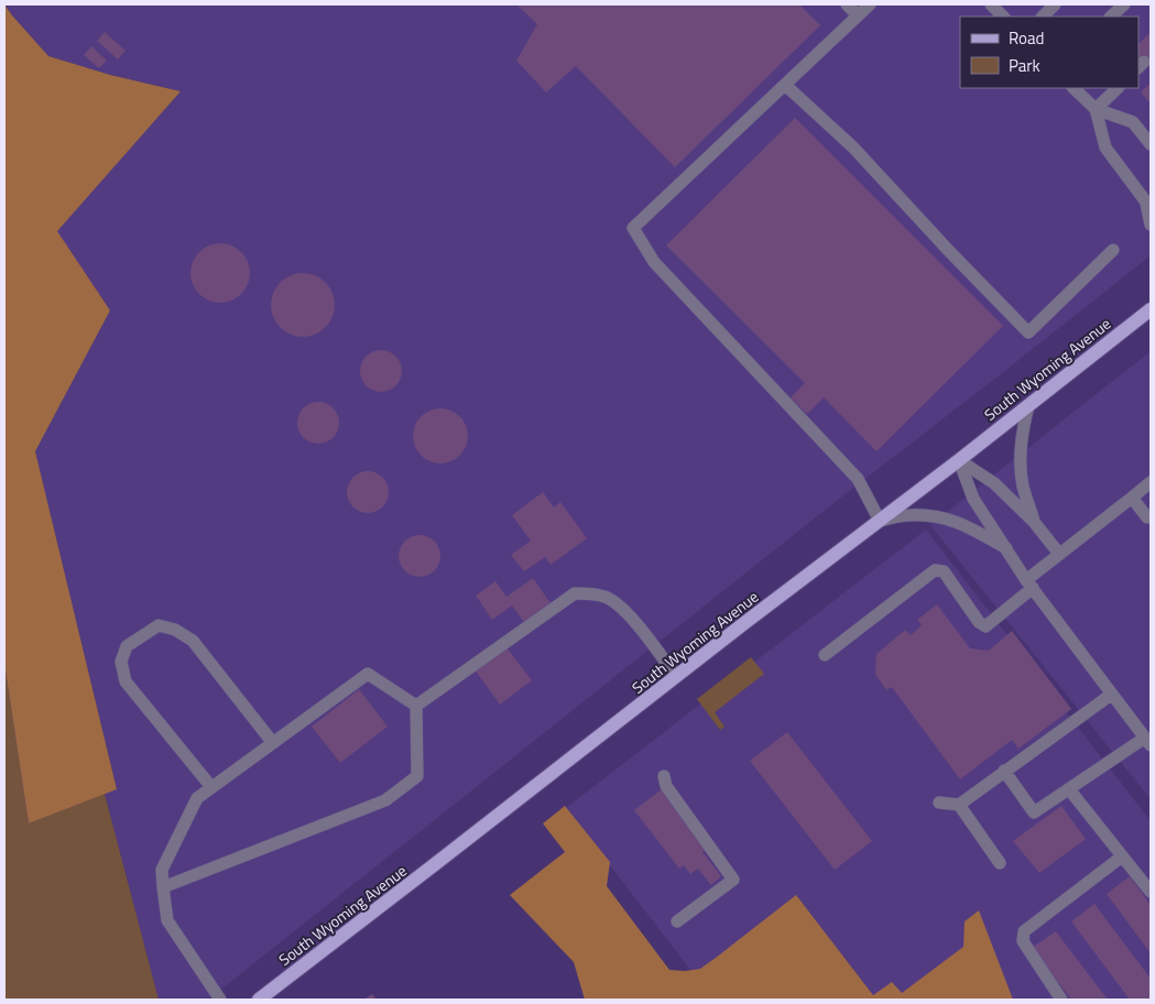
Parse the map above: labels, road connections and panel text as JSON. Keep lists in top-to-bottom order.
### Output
{
  "streets": {
    "main road": ["South Wyoming Avenue"]
  },
  "legend": ["Road", "Park"]
}
